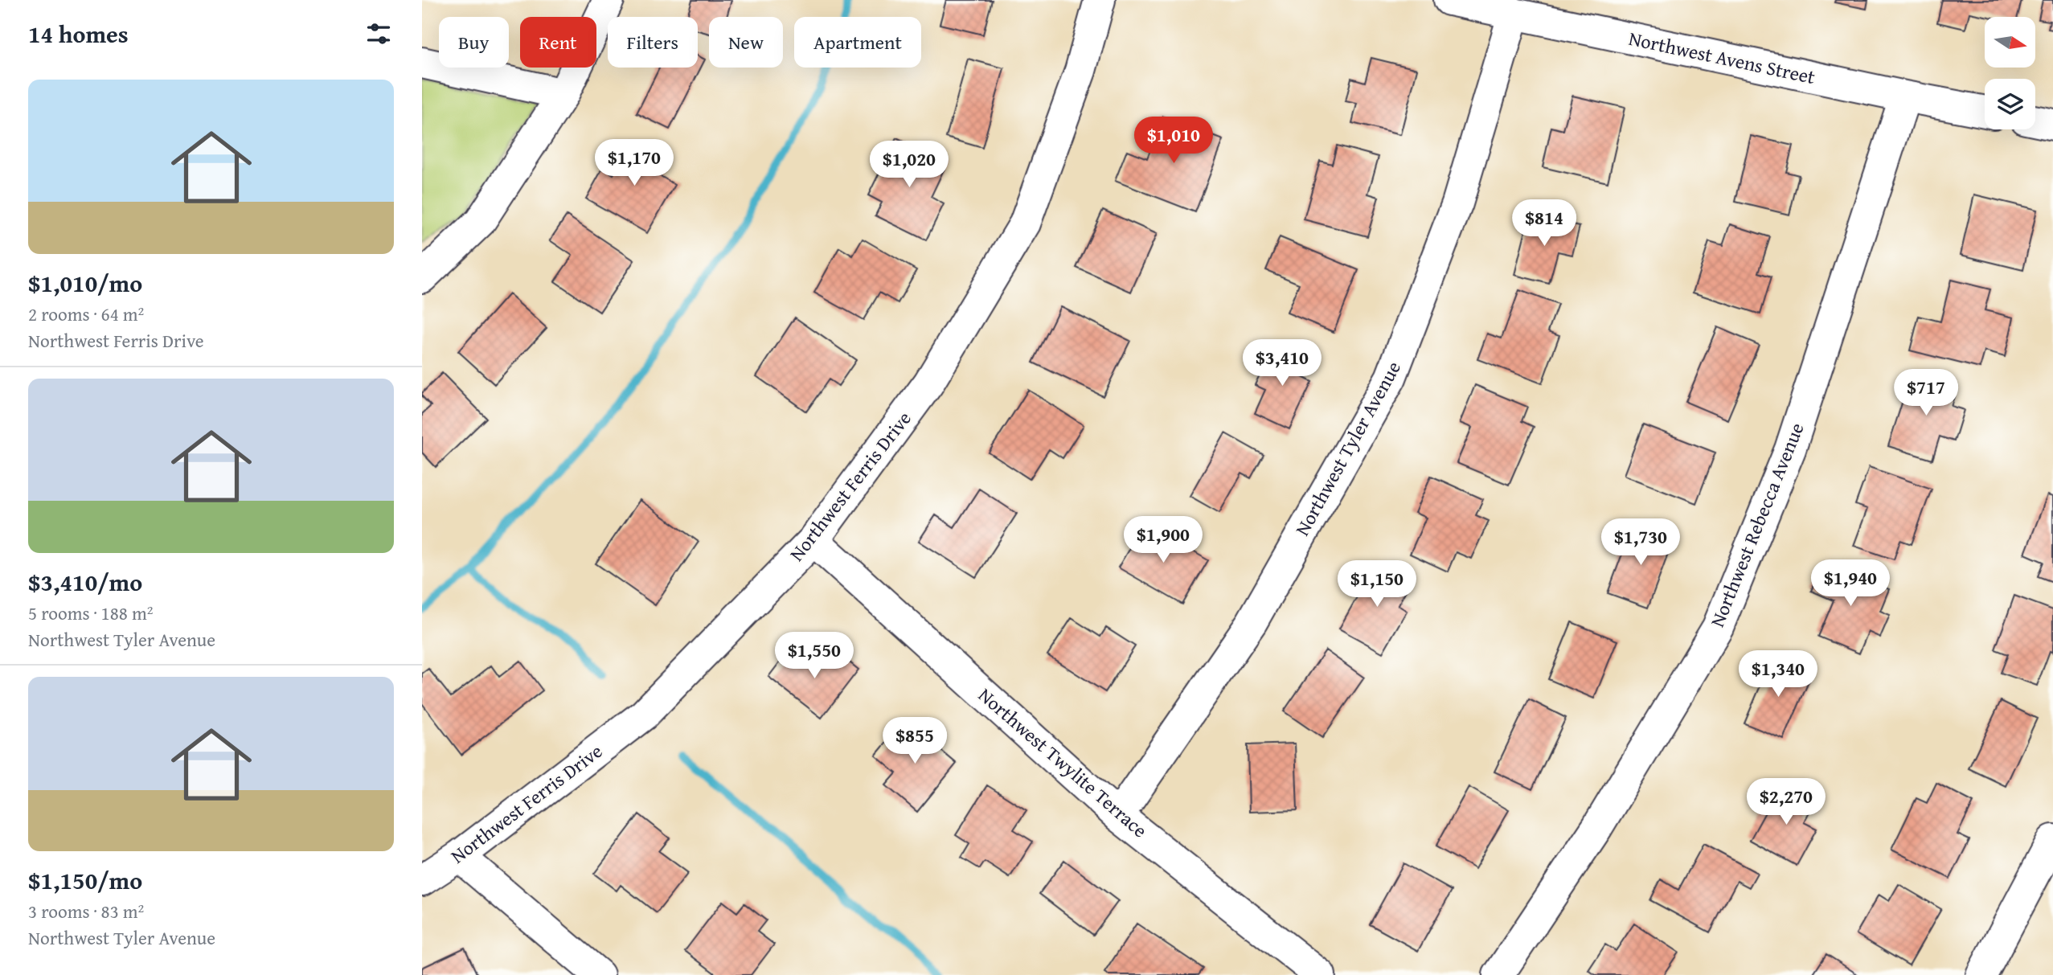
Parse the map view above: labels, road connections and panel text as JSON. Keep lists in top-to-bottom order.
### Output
{
  "streets": {
    "street": [
      "Northwest Avens Street",
      "Northwest Tyler Avenue",
      "Northwest Ferris Drive",
      "Northwest Rebecca Avenue",
      "Northwest Twylite Terrace"
    ]
  },
  "crossings": [
    ["Northwest Avens Street", "Northwest Tyler Avenue"],
    ["Northwest Avens Street", "Northwest Rebecca Avenue"],
    ["Northwest Tyler Avenue", "Northwest Twylite Terrace"],
    ["Northwest Ferris Drive", "Northwest Twylite Terrace"]
  ],
  "north": "right",
  "page": {
    "heading": "14 homes",
    "chip": [
      "Buy",
      "Rent",
      "Filters",
      "New",
      "Apartment"
    ],
    "list": [
      {
        "name": "$1,010/mo",
        "note": "2 rooms · 64 m² · Northwest Ferris Drive"
      },
      {
        "name": "$3,410/mo",
        "note": "5 rooms · 188 m² · Northwest Tyler Avenue"
      },
      {
        "name": "$1,150/mo",
        "note": "3 rooms · 83 m² · Northwest Tyler Avenue"
      }
    ],
    "price": [
      "$1,010",
      "$1,170",
      "$1,020",
      "$814",
      "$3,410",
      "$717",
      "$1,900",
      "$1,730",
      "$1,940",
      "$1,150",
      "$1,550",
      "$1,340",
      "$855",
      "$2,270"
    ]
  }
}
